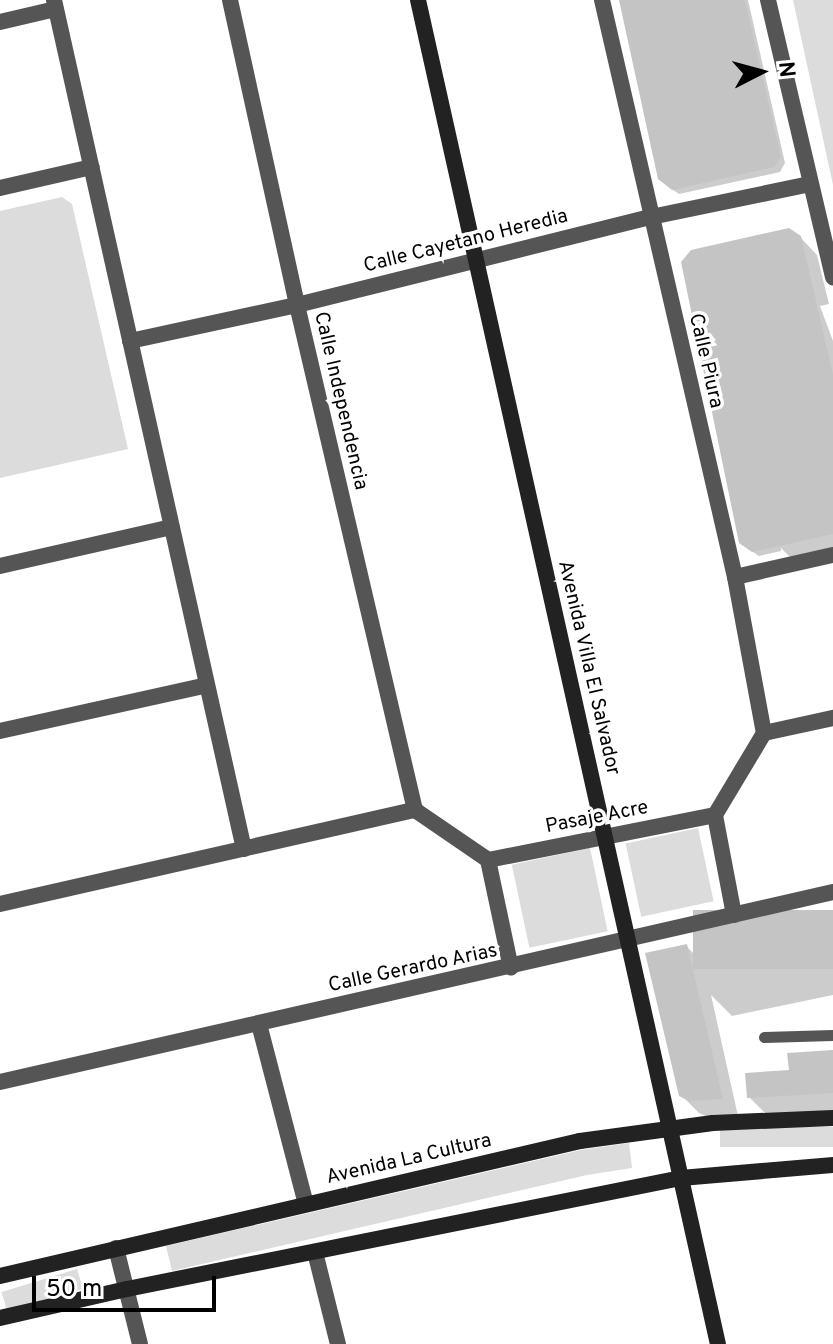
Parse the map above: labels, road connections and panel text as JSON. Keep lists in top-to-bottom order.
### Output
{
  "streets": {
    "main road": ["Avenida Villa El Salvador", "Avenida La Cultura"],
    "street": [
      "Calle Cayetano Heredia",
      "Calle Piura",
      "Calle Independencia",
      "Pasaje Acre",
      "Calle Gerardo Arias"
    ]
  },
  "crossings": [
    ["Calle Cayetano Heredia", "Calle Piura"],
    ["Calle Cayetano Heredia", "Calle Independencia"],
    ["Calle Cayetano Heredia", "Avenida Villa El Salvador"],
    ["Avenida Villa El Salvador", "Pasaje Acre"],
    ["Avenida Villa El Salvador", "Calle Gerardo Arias"],
    ["Avenida Villa El Salvador", "Avenida La Cultura"]
  ],
  "scale_bar": "50 m",
  "north": "right"
}
